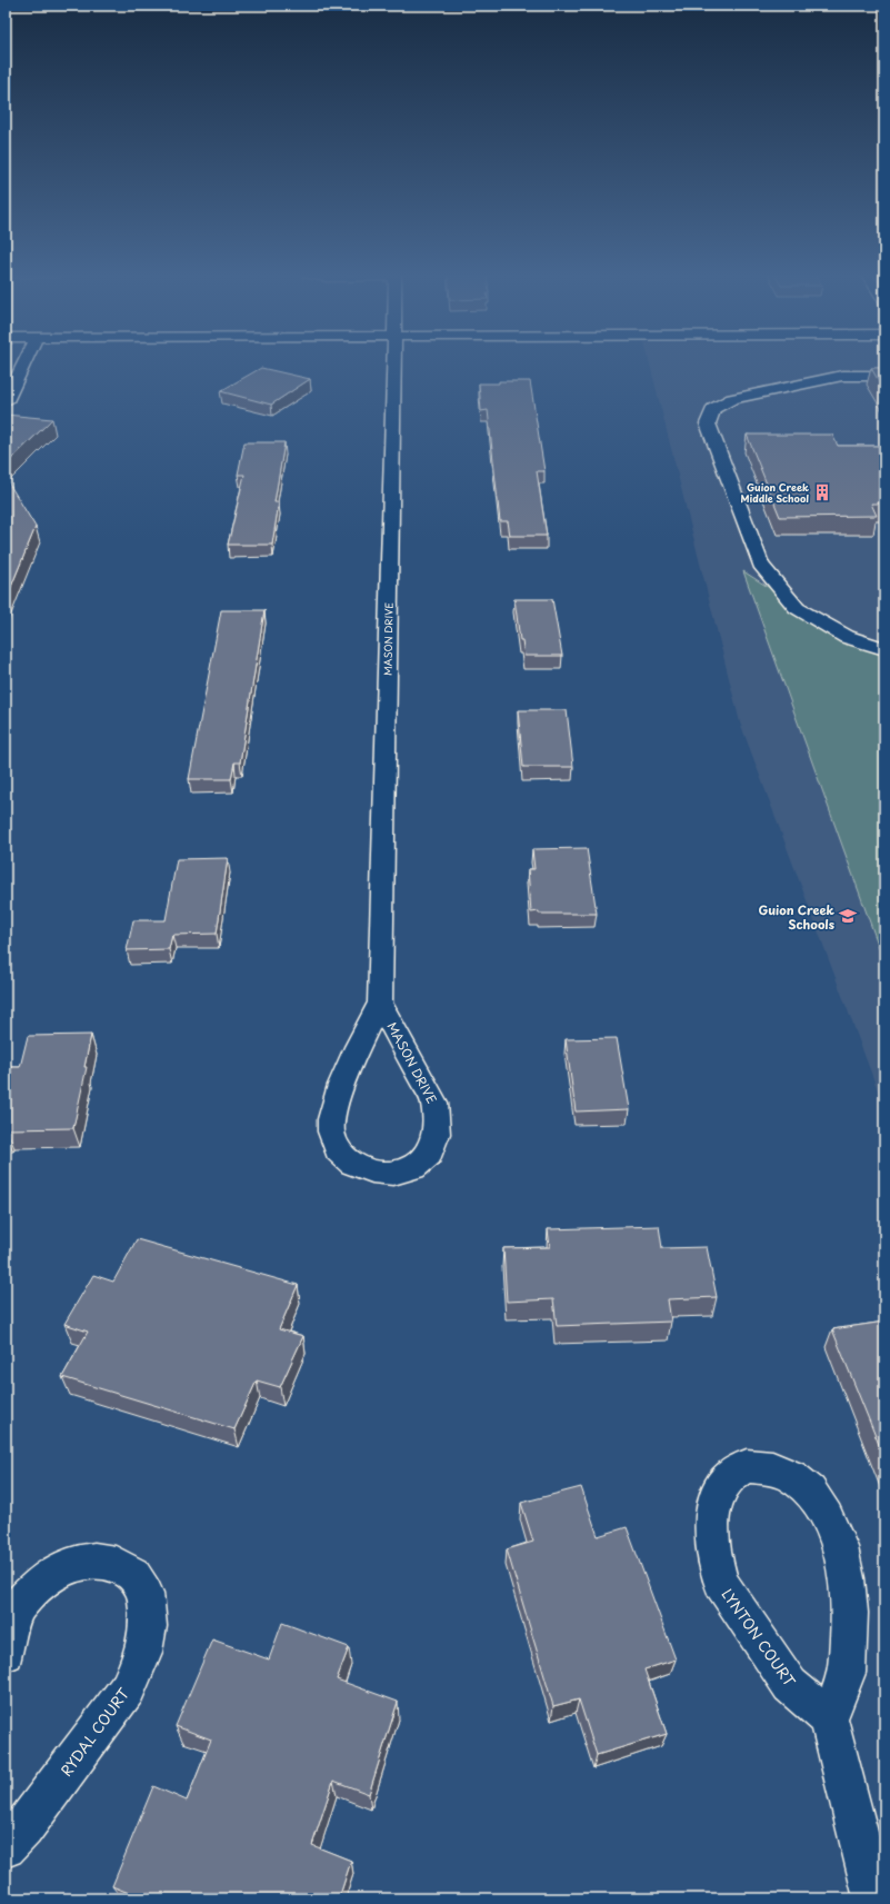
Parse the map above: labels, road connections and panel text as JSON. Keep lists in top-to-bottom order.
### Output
{
  "streets": {
    "street": ["MASON DRIVE", "LYNTON COURT", "RYDAL COURT"]
  },
  "places": {
    "building": ["Guion Creek Middle School"],
    "school or university": ["Guion Creek Schools"]
  }
}
